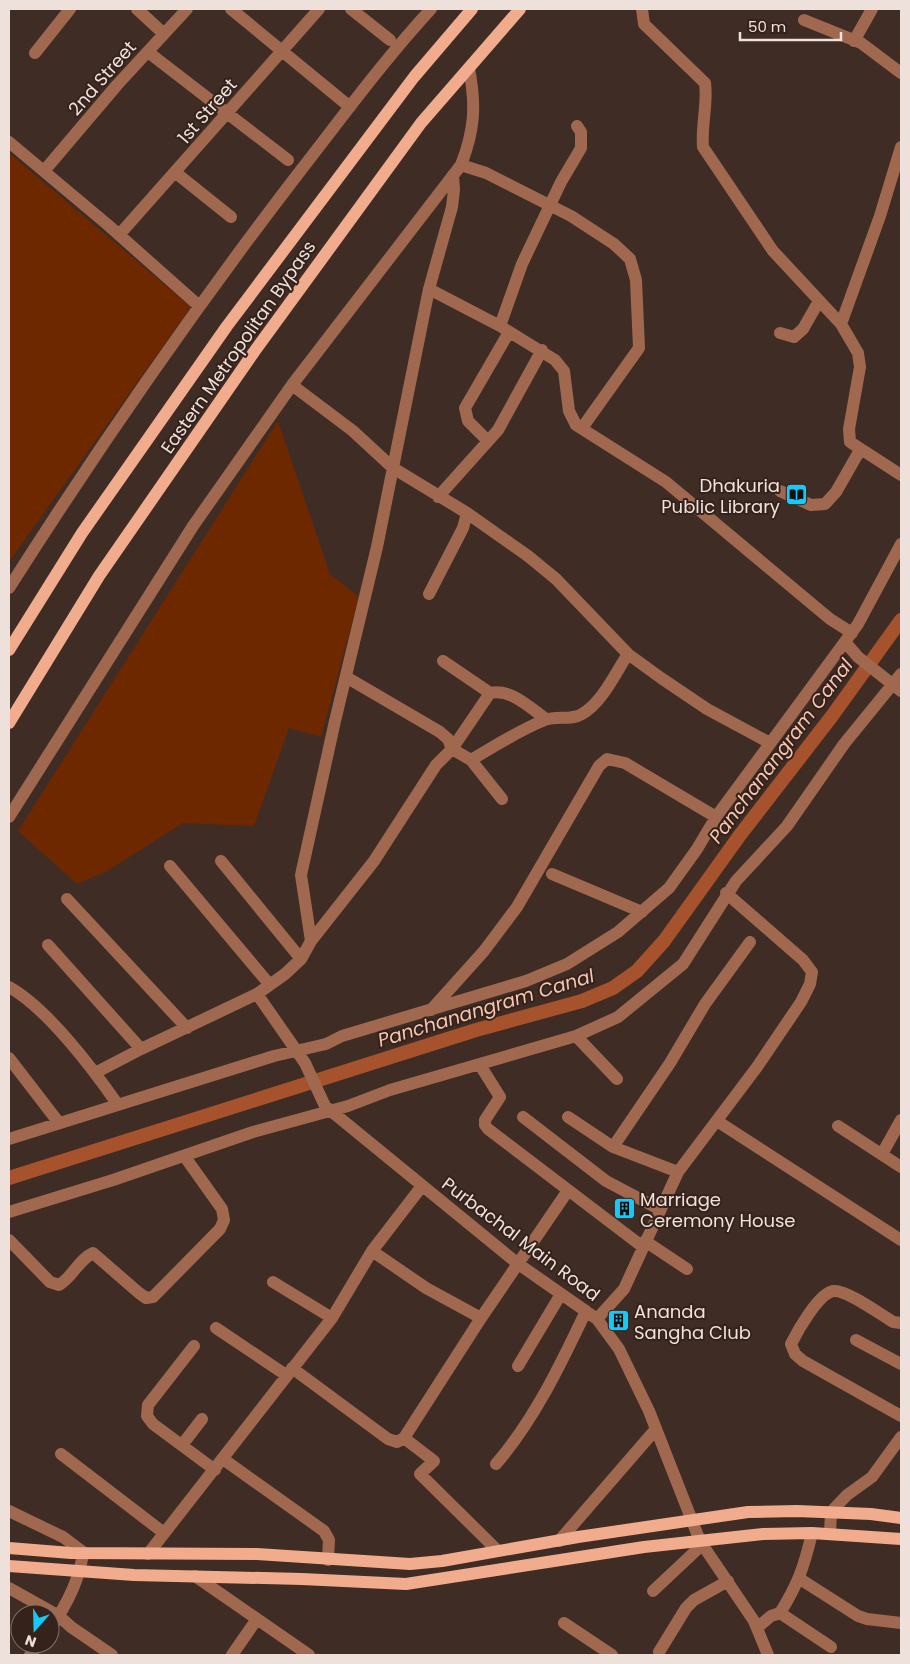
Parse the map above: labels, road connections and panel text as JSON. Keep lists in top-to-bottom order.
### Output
{
  "streets": {
    "main road": ["Eastern Metropolitan Bypass"],
    "street": ["2nd Street", "1st Street", "Purbachal Main Road"]
  },
  "water": ["Panchanangram Canal"],
  "places": {
    "library": ["Dhakuria Public Library"],
    "building": ["Marriage Ceremony House", "Ananda Sangha Club"]
  },
  "scale_bar": "50 m",
  "north": "bottom"
}
